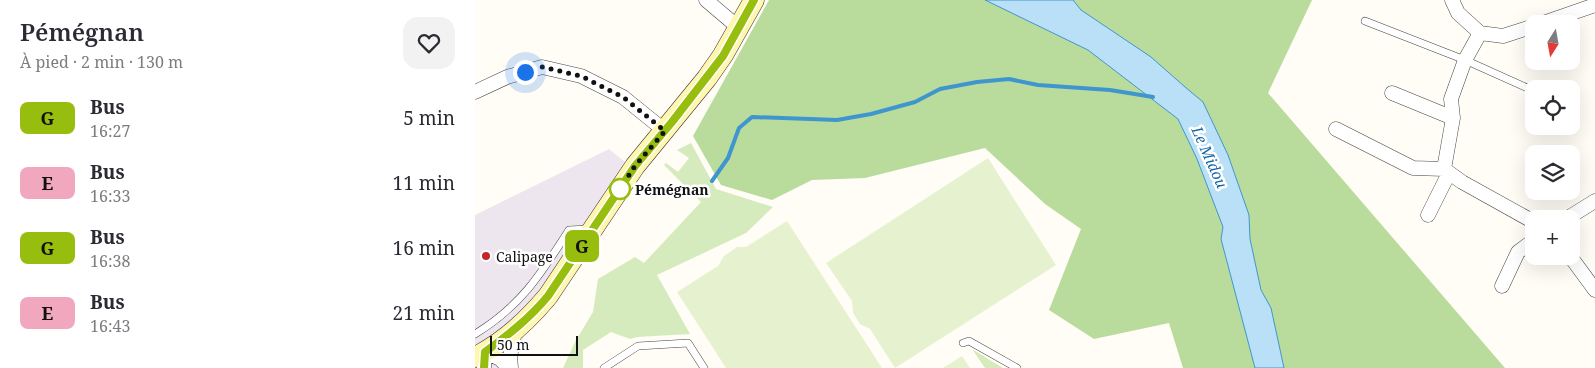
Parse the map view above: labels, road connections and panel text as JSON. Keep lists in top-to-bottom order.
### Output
{
  "water": ["Le Midou"],
  "places": ["Pémégnan", "Calipage"],
  "lines": ["bus line G"],
  "scale_bar": "50 m",
  "north": "bottom",
  "page": {
    "heading": ["Pémégnan", "À pied · 2 min · 130 m"],
    "on_map": "G",
    "map_buttons": "+",
    "list": [
      {
        "mark": "G",
        "name": "Bus",
        "note": "16:27",
        "value": "5 min"
      },
      {
        "mark": "E",
        "name": "Bus",
        "note": "16:33",
        "value": "11 min"
      },
      {
        "mark": "G",
        "name": "Bus",
        "note": "16:38",
        "value": "16 min"
      },
      {
        "mark": "E",
        "name": "Bus",
        "note": "16:43",
        "value": "21 min"
      }
    ],
    "scale": "50 m"
  }
}
